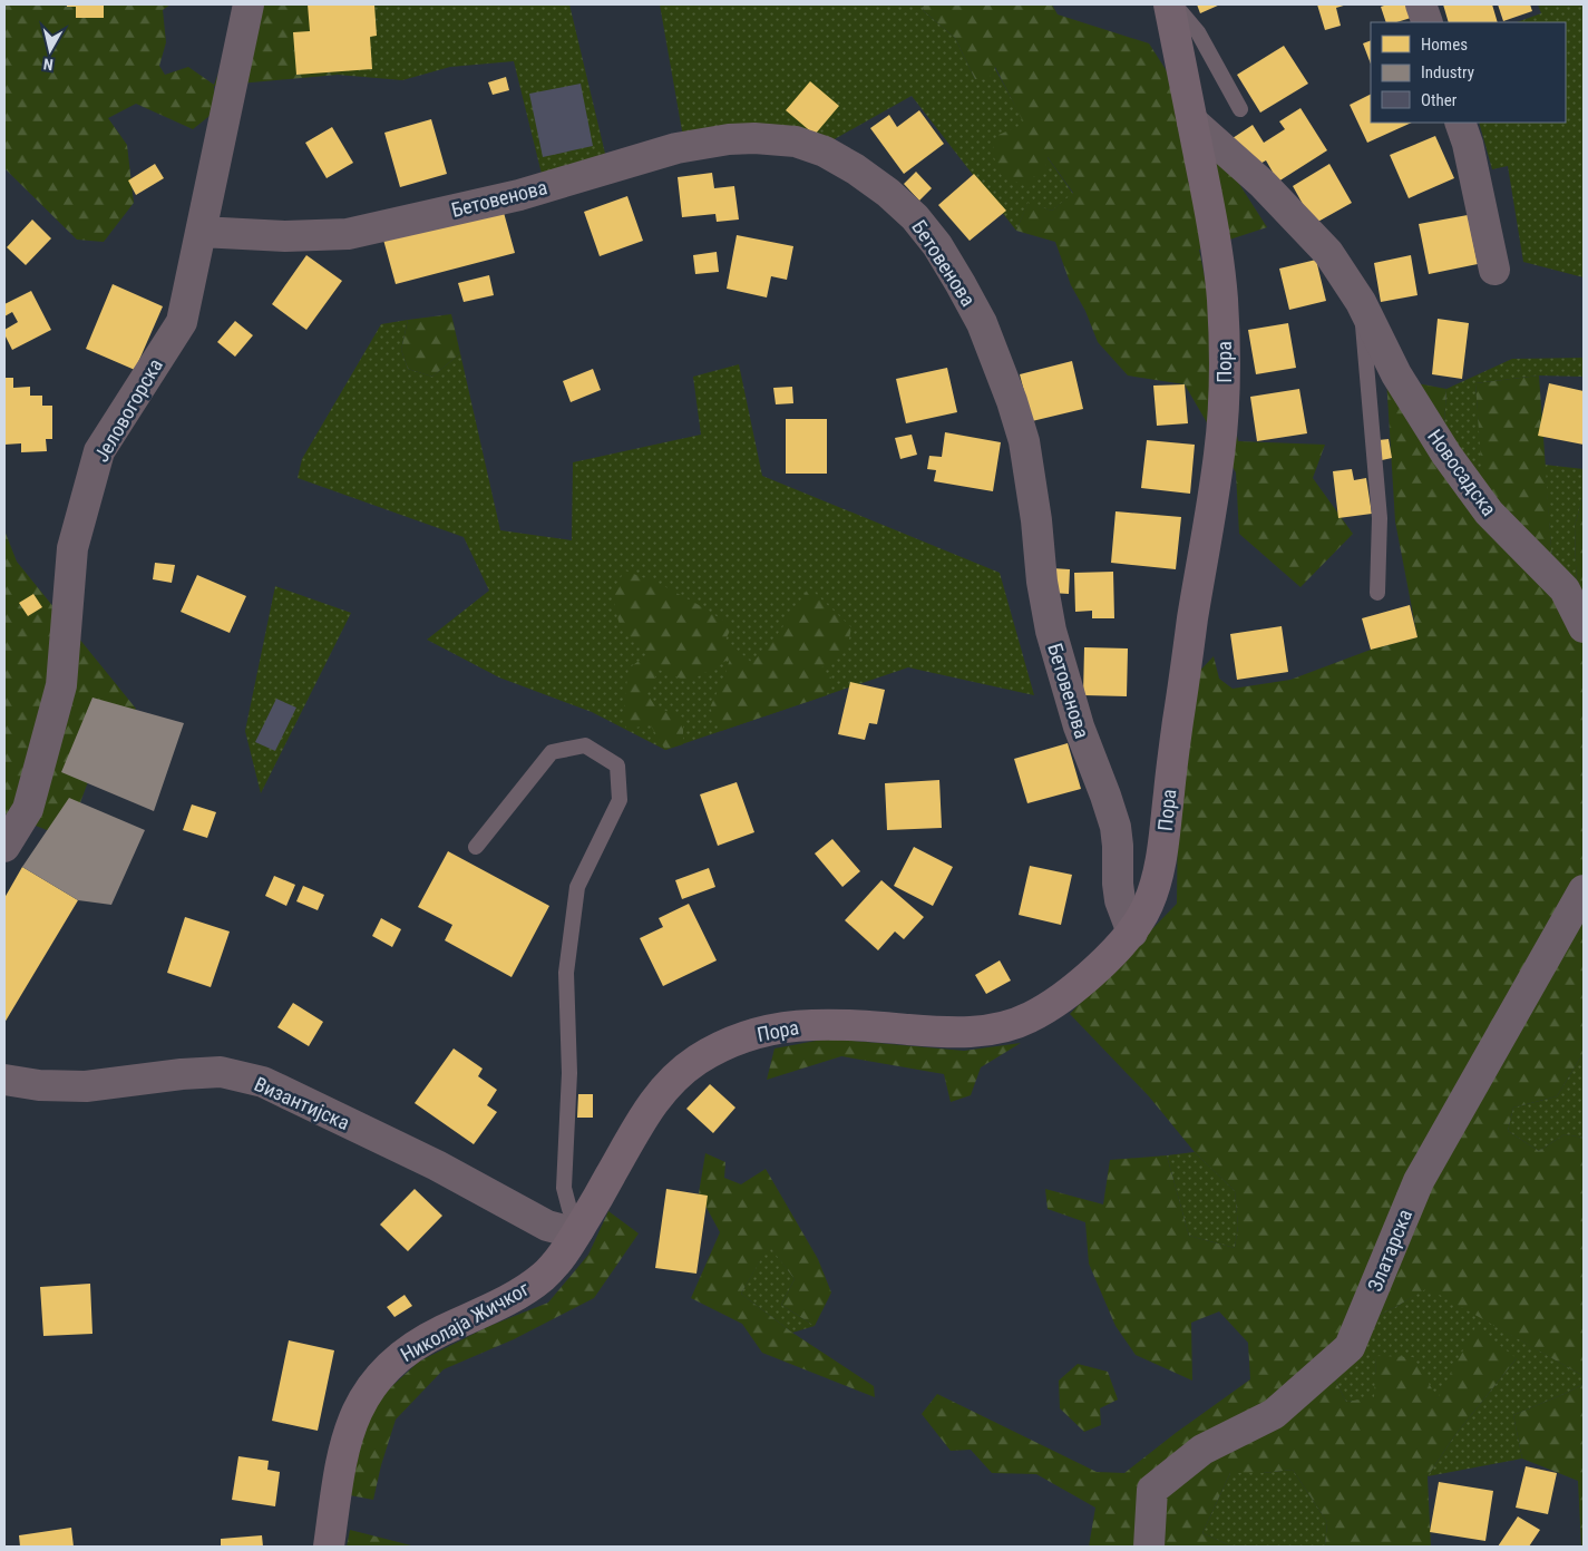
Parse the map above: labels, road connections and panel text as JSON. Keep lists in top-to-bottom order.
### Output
{
  "streets": {
    "street": [
      "Бетовенова",
      "Пора",
      "Јеловогорска",
      "Новосадска",
      "Византијска",
      "Златарска",
      "Николаја Жичког"
    ]
  },
  "crossings": [
    ["Бетовенова", "Пора"],
    ["Бетовенова", "Јеловогорска"],
    ["Пора", "Новосадска"],
    ["Пора", "Византијска"],
    ["Пора", "Николаја Жичког"],
    ["Византијска", "Николаја Жичког"]
  ],
  "legend": ["Homes", "Industry", "Other"],
  "north": "bottom"
}
